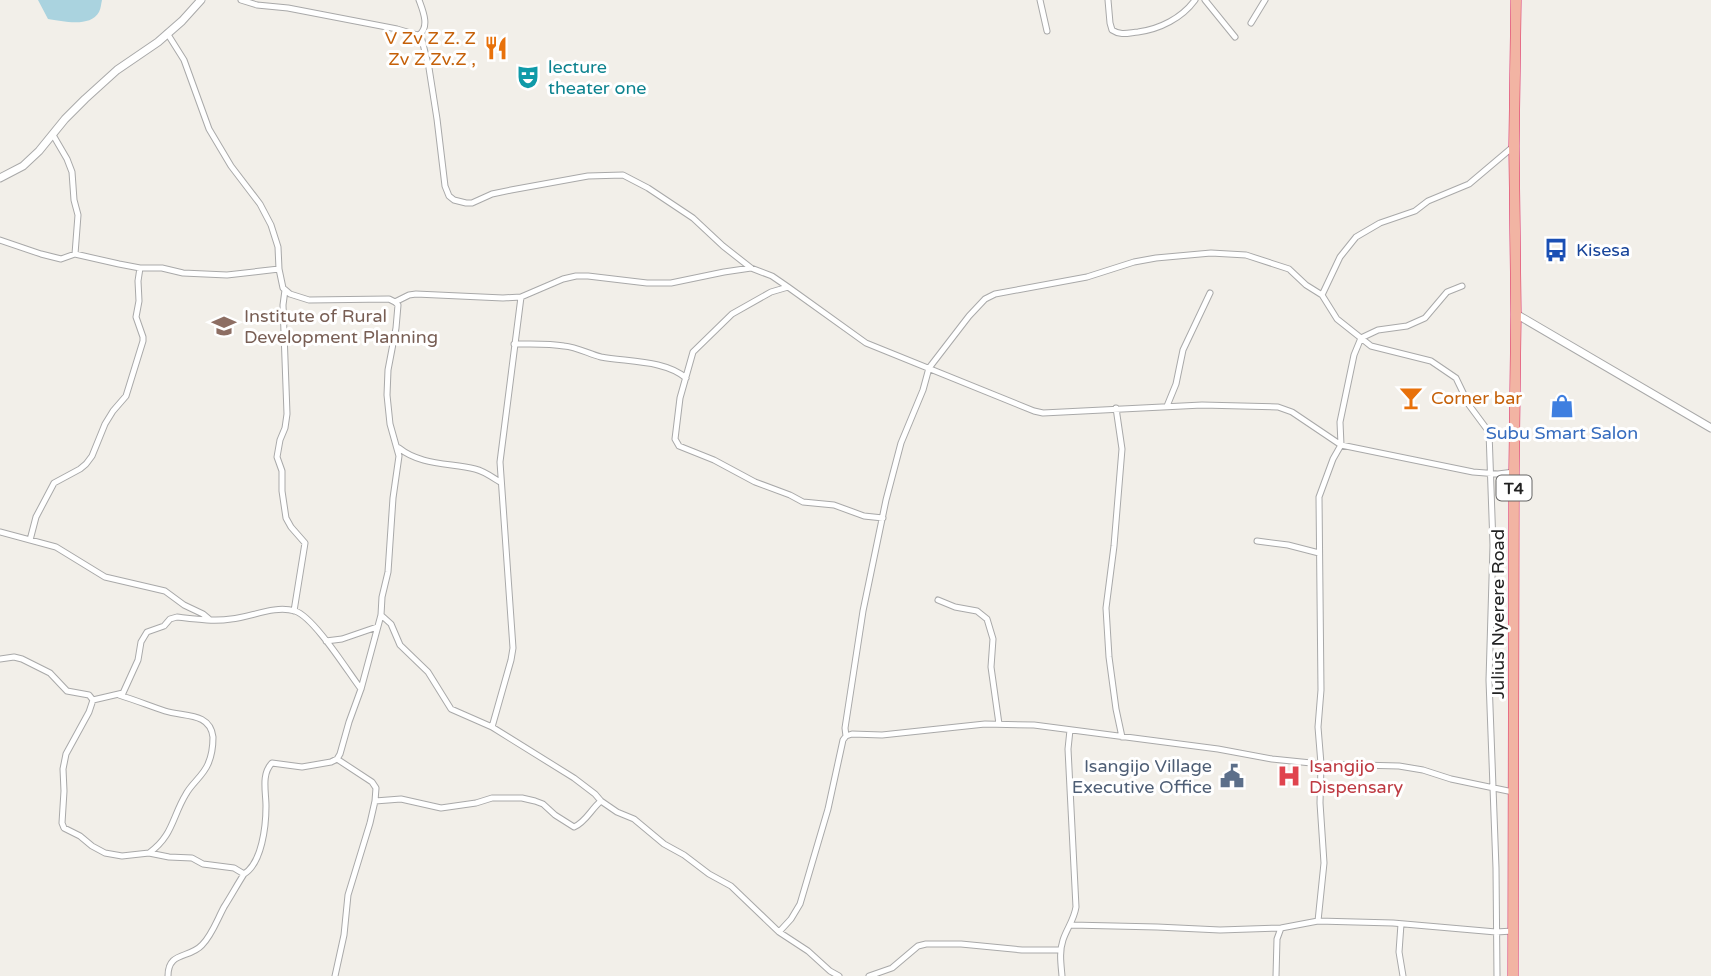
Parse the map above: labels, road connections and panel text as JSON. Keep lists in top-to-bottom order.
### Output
{
  "streets": {
    "highway": ["T4", "Julius Nyerere Road"]
  },
  "places": {
    "restaurant": ["V Zv Z Z. Z Zv Z Zv.Z ,"],
    "theatre": ["lecture theater one"],
    "bus stop": ["Kisesa"],
    "school or university": ["Institute of Rural Development Planning"],
    "bar": ["Corner bar"],
    "shop": ["Subu Smart Salon"],
    "public building": ["Isangijo Village Executive Office"],
    "hospital": ["Isangijo Dispensary"]
  }
}
